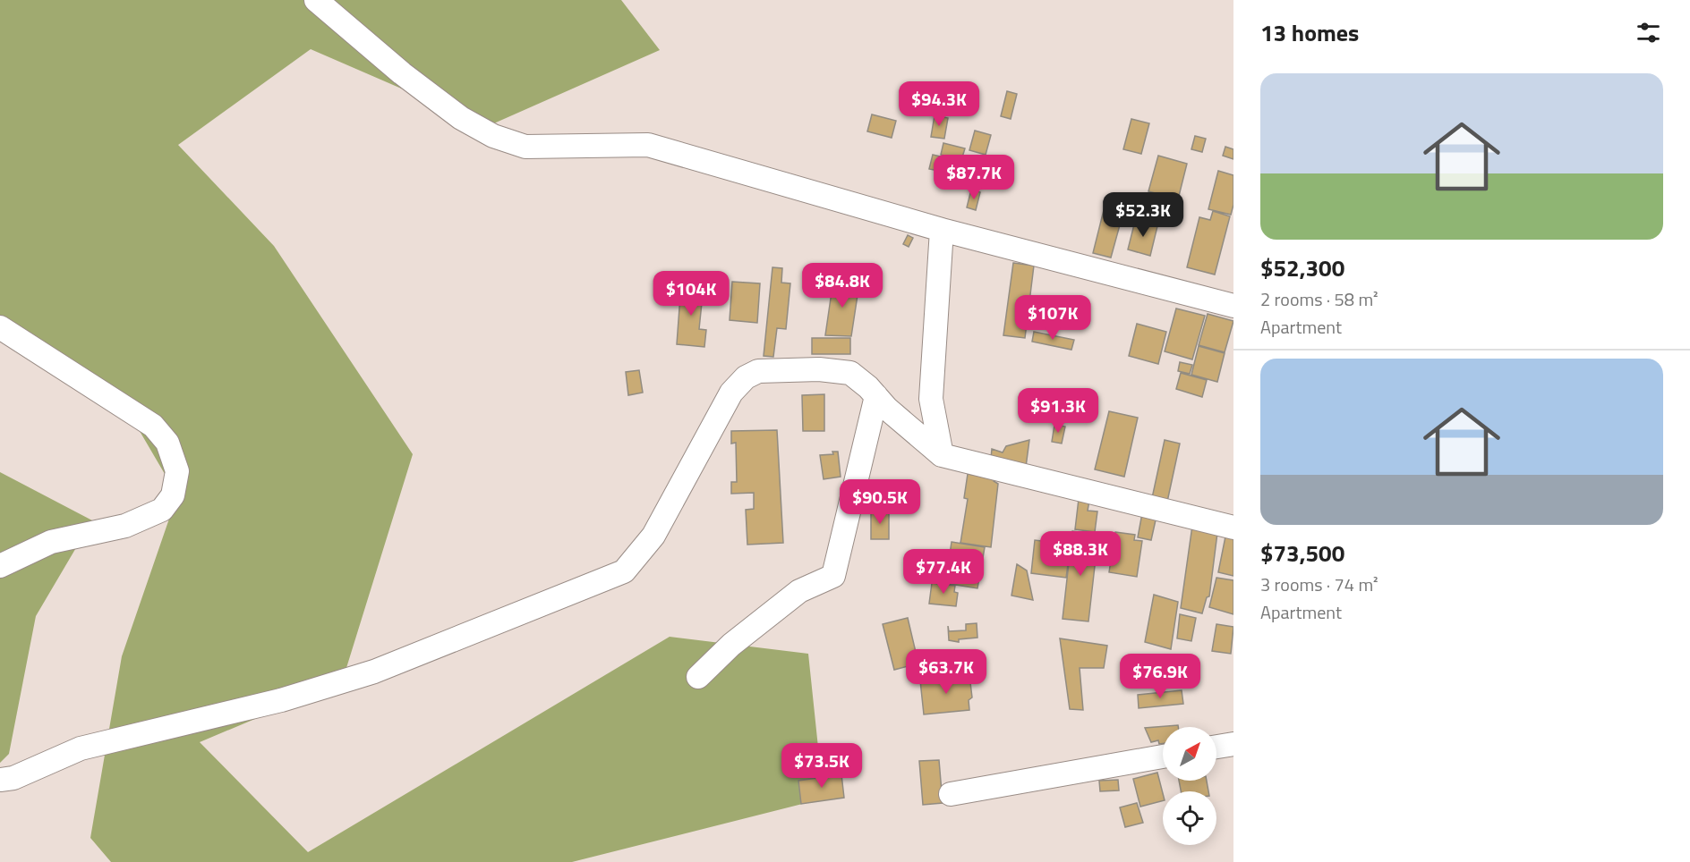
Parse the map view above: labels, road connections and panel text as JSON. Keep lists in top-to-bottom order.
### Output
{
  "north": "top right",
  "page": {
    "heading": "13 homes",
    "list": [
      {
        "name": "$52,300",
        "note": "2 rooms · 58 m² · Apartment"
      },
      {
        "name": "$73,500",
        "note": "3 rooms · 74 m² · Apartment"
      }
    ],
    "price": [
      "$94.3K",
      "$87.7K",
      "$52.3K",
      "$84.8K",
      "$104K",
      "$107K",
      "$91.3K",
      "$90.5K",
      "$88.3K",
      "$77.4K",
      "$63.7K",
      "$76.9K",
      "$73.5K"
    ]
  }
}
